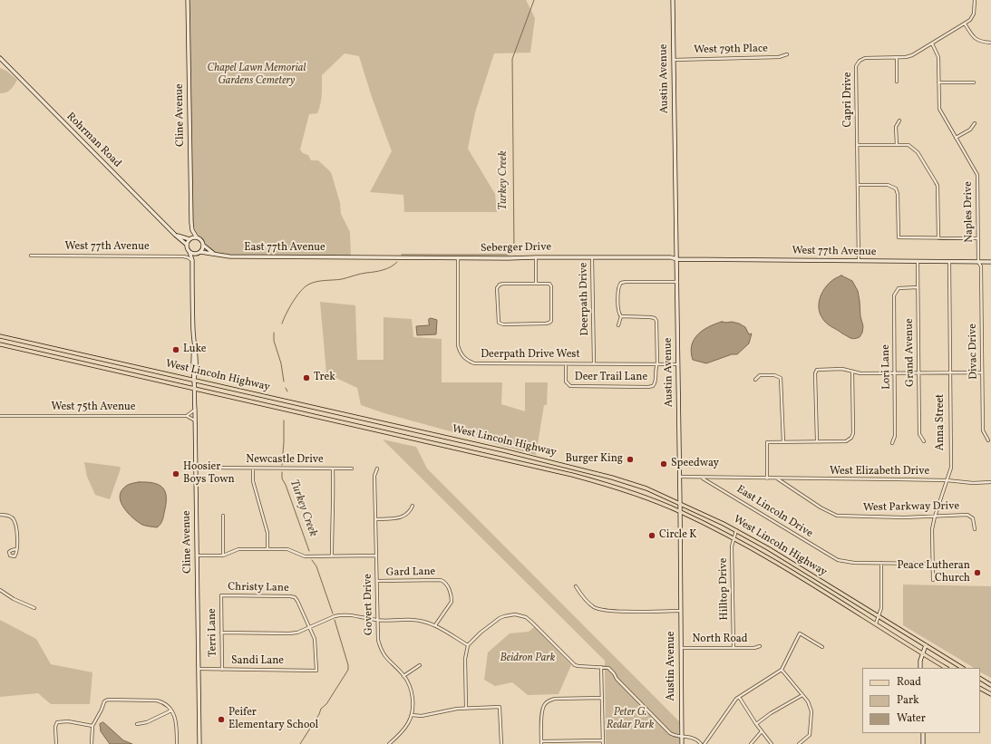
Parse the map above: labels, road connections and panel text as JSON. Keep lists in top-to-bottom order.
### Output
{
  "streets": {
    "main road": ["West Lincoln Highway"],
    "street": [
      "West 79th Place",
      "Austin Avenue",
      "Capri Drive",
      "Cline Avenue",
      "Rohrman Road",
      "Naples Drive",
      "West 77th Avenue",
      "East 77th Avenue",
      "Seberger Drive",
      "Deerpath Drive",
      "Divac Drive",
      "Grand Avenue",
      "Deerpath Drive West",
      "Lori Lane",
      "Deer Trail Lane",
      "West 75th Avenue",
      "Anna Street",
      "Newcastle Drive",
      "West Elizabeth Drive",
      "West Parkway Drive",
      "East Lincoln Drive",
      "Gard Lane",
      "Christy Lane",
      "Hilltop Drive",
      "Govert Drive",
      "Terri Lane",
      "North Road",
      "Sandi Lane"
    ]
  },
  "crossings": [
    ["West 79th Place", "Austin Avenue"],
    ["Austin Avenue", "West 77th Avenue"],
    ["Austin Avenue", "Seberger Drive"],
    ["Austin Avenue", "Deerpath Drive West"],
    ["Austin Avenue", "West Lincoln Highway"],
    ["Austin Avenue", "West Elizabeth Drive"],
    ["Austin Avenue", "North Road"],
    ["Capri Drive", "Naples Drive"],
    ["Capri Drive", "West 77th Avenue"],
    ["Cline Avenue", "Rohrman Road"],
    ["Cline Avenue", "West 77th Avenue"],
    ["Cline Avenue", "East 77th Avenue"],
    ["Cline Avenue", "West Lincoln Highway"],
    ["Cline Avenue", "West 75th Avenue"],
    ["Cline Avenue", "Newcastle Drive"],
    ["Cline Avenue", "Sandi Lane"],
    ["Rohrman Road", "East 77th Avenue"],
    ["Naples Drive", "West 77th Avenue"],
    ["Naples Drive", "Divac Drive"],
    ["West 77th Avenue", "Seberger Drive"],
    ["West 77th Avenue", "Divac Drive"],
    ["West 77th Avenue", "Grand Avenue"],
    ["West 77th Avenue", "Anna Street"],
    ["East 77th Avenue", "Seberger Drive"],
    ["Seberger Drive", "Deerpath Drive"],
    ["Seberger Drive", "Deerpath Drive West"],
    ["Deerpath Drive", "Deerpath Drive West"],
    ["Grand Avenue", "Lori Lane"],
    ["Deerpath Drive West", "Deer Trail Lane"],
    ["West Lincoln Highway", "Hilltop Drive"],
    ["Anna Street", "West Elizabeth Drive"],
    ["Anna Street", "West Parkway Drive"],
    ["West Elizabeth Drive", "West Parkway Drive"],
    ["West Elizabeth Drive", "East Lincoln Drive"],
    ["Gard Lane", "Govert Drive"],
    ["Christy Lane", "Terri Lane"],
    ["Christy Lane", "Sandi Lane"],
    ["Hilltop Drive", "North Road"],
    ["Terri Lane", "Sandi Lane"]
  ],
  "water": ["Turkey Creek"],
  "parks": ["Chapel Lawn Memorial Gardens Cemetery", "Beidron Park", "Peter G. Redar Park"],
  "places": [
    "Luke",
    "Trek",
    "Burger King",
    "Speedway",
    "Hoosier Boys Town",
    "Circle K",
    "Peace Lutheran Church",
    "Peifer Elementary School"
  ],
  "legend": ["Road", "Park", "Water"]
}
